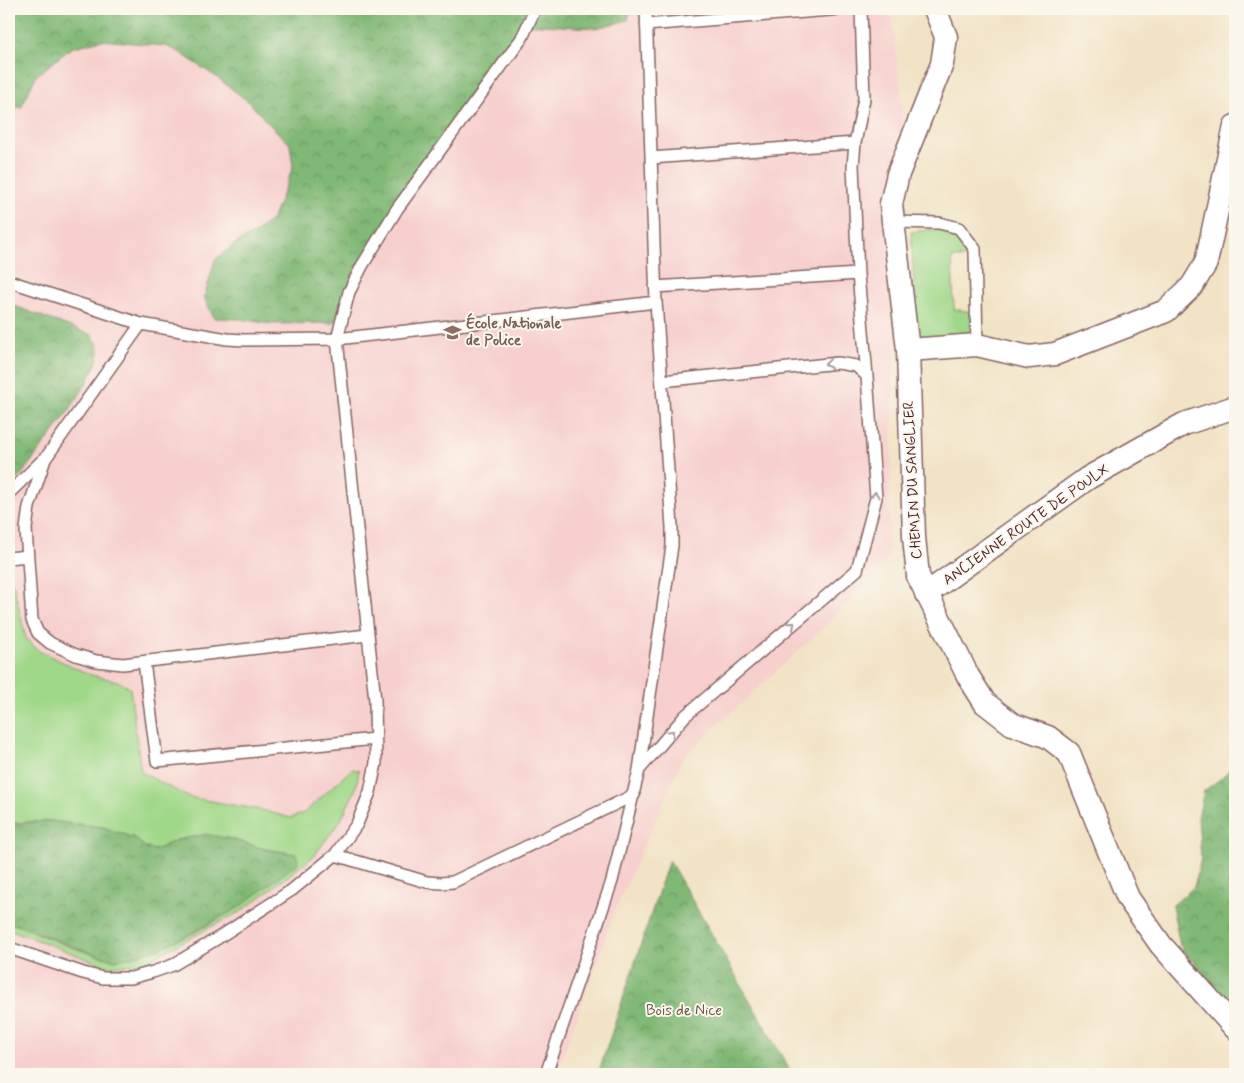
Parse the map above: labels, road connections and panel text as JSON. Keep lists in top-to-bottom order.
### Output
{
  "streets": {
    "street": ["CHEMIN DU SANGLIER", "ANCIENNE ROUTE DE POULX"]
  },
  "crossings": [
    ["CHEMIN DU SANGLIER", "ANCIENNE ROUTE DE POULX"]
  ],
  "parks": ["Bois de Nice"],
  "places": {
    "school or university": ["École Nationale de Police"]
  }
}
